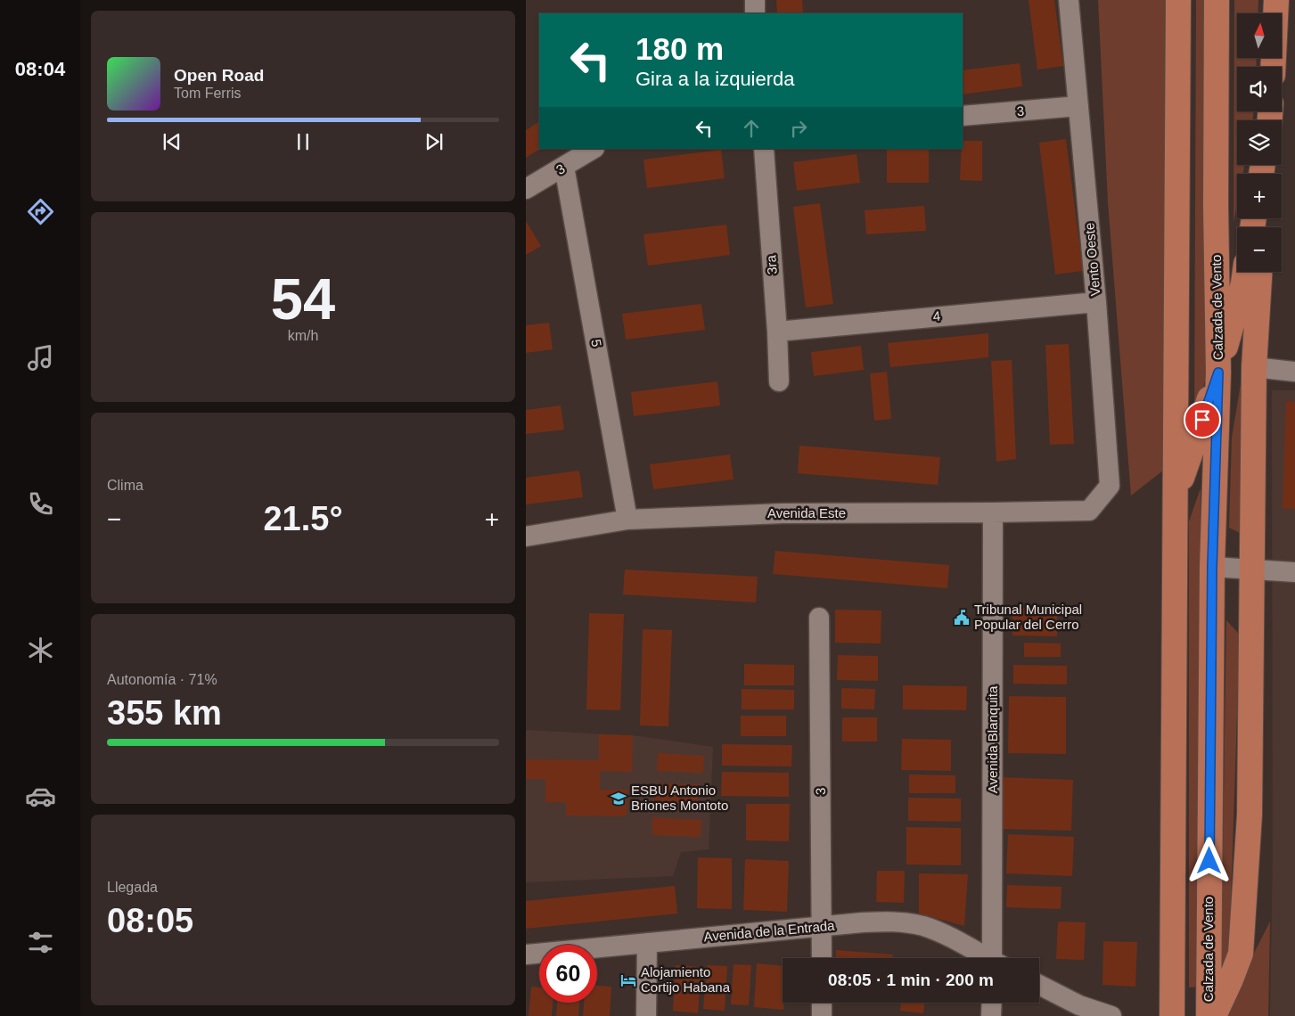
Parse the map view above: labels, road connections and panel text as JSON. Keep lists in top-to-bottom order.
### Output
{
  "streets": {
    "main road": ["Calzada de Vento"],
    "street": [
      "3",
      "Vento Oeste",
      "3ra",
      "4",
      "5",
      "Avenida Este",
      "Avenida Blanquita",
      "Avenida de la Entrada"
    ]
  },
  "crossings": [
    ["3", "Vento Oeste"],
    ["3", "5"],
    ["3", "Avenida de la Entrada"],
    ["Vento Oeste", "4"],
    ["Vento Oeste", "Avenida Este"],
    ["3ra", "4"],
    ["5", "Avenida Este"],
    ["Avenida Este", "Avenida Blanquita"]
  ],
  "places": {
    "public building": ["Tribunal Municipal Popular del Cerro"],
    "school or university": ["ESBU Antonio Briones Montoto"],
    "hotel": ["Alojamiento Cortijo Habana"]
  },
  "north": "top",
  "page": {
    "tabs": "08:04",
    "map_buttons": ["+", "−"],
    "turn": ["180 m", "Gira a la izquierda"],
    "song": ["Open Road", "Tom Ferris"],
    "tile": [
      ["54", "km/h"],
      "Clima",
      ["Autonomía · 71%", "355 km"],
      ["Llegada", "08:05"]
    ],
    "heat": ["−", "21.5°", "+"],
    "limit": "60",
    "trip": "08:05 · 1 min · 200 m"
  }
}
